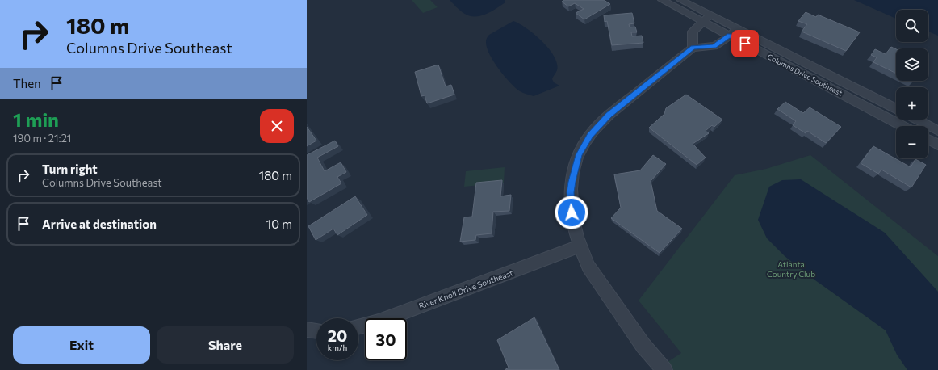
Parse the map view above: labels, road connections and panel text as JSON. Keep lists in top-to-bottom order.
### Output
{
  "streets": {
    "street": ["Columns Drive Southeast", "River Knoll Drive Southeast"]
  },
  "parks": ["Atlanta Country Club"],
  "page": {
    "turn": ["180 m", "Columns Drive Southeast"],
    "map_buttons": ["+", "−"],
    "then": "Then",
    "heading": ["1 min", "190 m · 21:21"],
    "list": [
      {
        "name": "Turn right",
        "note": "Columns Drive Southeast",
        "value": "180 m"
      },
      {
        "name": "Arrive at destination",
        "value": "10 m"
      }
    ],
    "speed": "20 km/h",
    "limit": "30",
    "buttons": ["Exit", "Share"]
  }
}
